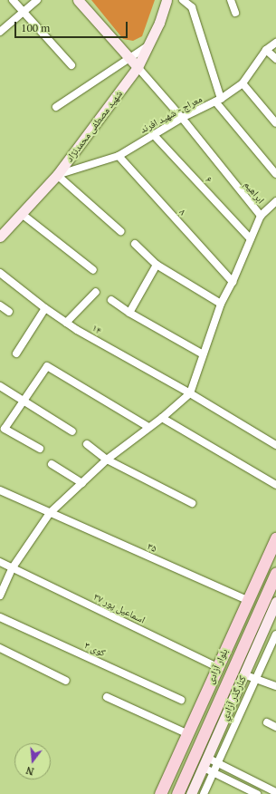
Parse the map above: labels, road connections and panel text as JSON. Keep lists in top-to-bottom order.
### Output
{
  "streets": {
    "main road": ["شهید مصطفی محمدنژاد", "بلوار آزادی", "کنارگذر آزادي"],
    "street": [
      "معراج - شهید افرند",
      "۶",
      "ابراهیم",
      "۸",
      "۱۴",
      "۳۵",
      "اسماعیل پور ۳۷",
      "کوی ۳"
    ]
  },
  "crossings": [
    ["معراج - شهید افرند", "شهید مصطفی محمدنژاد"],
    ["معراج - شهید افرند", "۶"],
    ["معراج - شهید افرند", "ابراهیم"],
    ["معراج - شهید افرند", "۸"],
    ["شهید مصطفی محمدنژاد", "ابراهیم"],
    ["۶", "ابراهیم"],
    ["ابراهیم", "۸"],
    ["ابراهیم", "۱۴"],
    ["۳۵", "بلوار آزادی"],
    ["اسماعیل پور ۳۷", "بلوار آزادی"]
  ],
  "scale_bar": "100 m",
  "north": "bottom"
}
